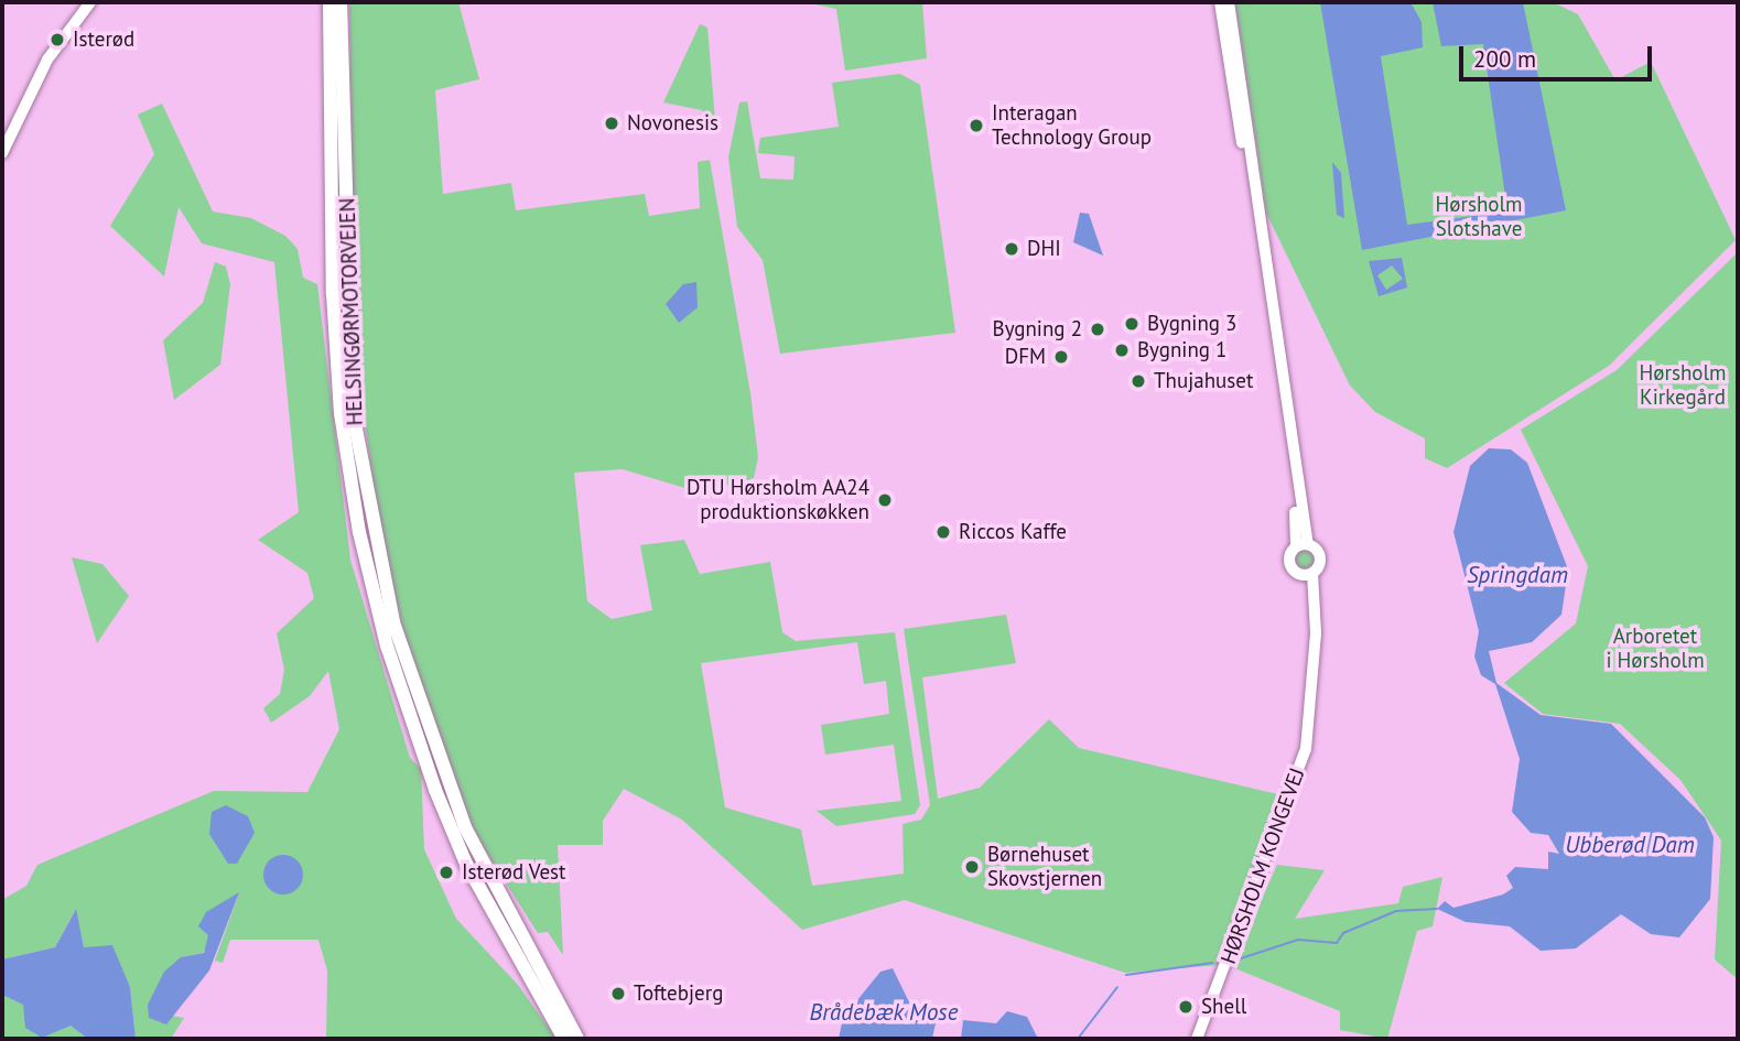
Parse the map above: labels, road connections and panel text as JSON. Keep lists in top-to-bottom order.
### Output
{
  "streets": {
    "highway": ["HELSINGØRMOTORVEJEN"],
    "main road": ["HØRSHOLM KONGEVEJ"]
  },
  "water": ["Springdam", "Ubberød Dam", "Brådebæk Mose"],
  "parks": ["Hørsholm Slotshave", "Hørsholm Kirkegård", "Arboretet i Hørsholm"],
  "places": [
    "Isterød",
    "Novonesis",
    "Interagan Technology Group",
    "DHI",
    "Bygning 3",
    "Bygning 2",
    "Bygning 1",
    "DFM",
    "Thujahuset",
    "DTU Hørsholm AA24 produktionskøkken",
    "Riccos Kaffe",
    "Børnehuset Skovstjernen",
    "Isterød Vest",
    "Toftebjerg",
    "Shell"
  ],
  "scale_bar": "200 m"
}
